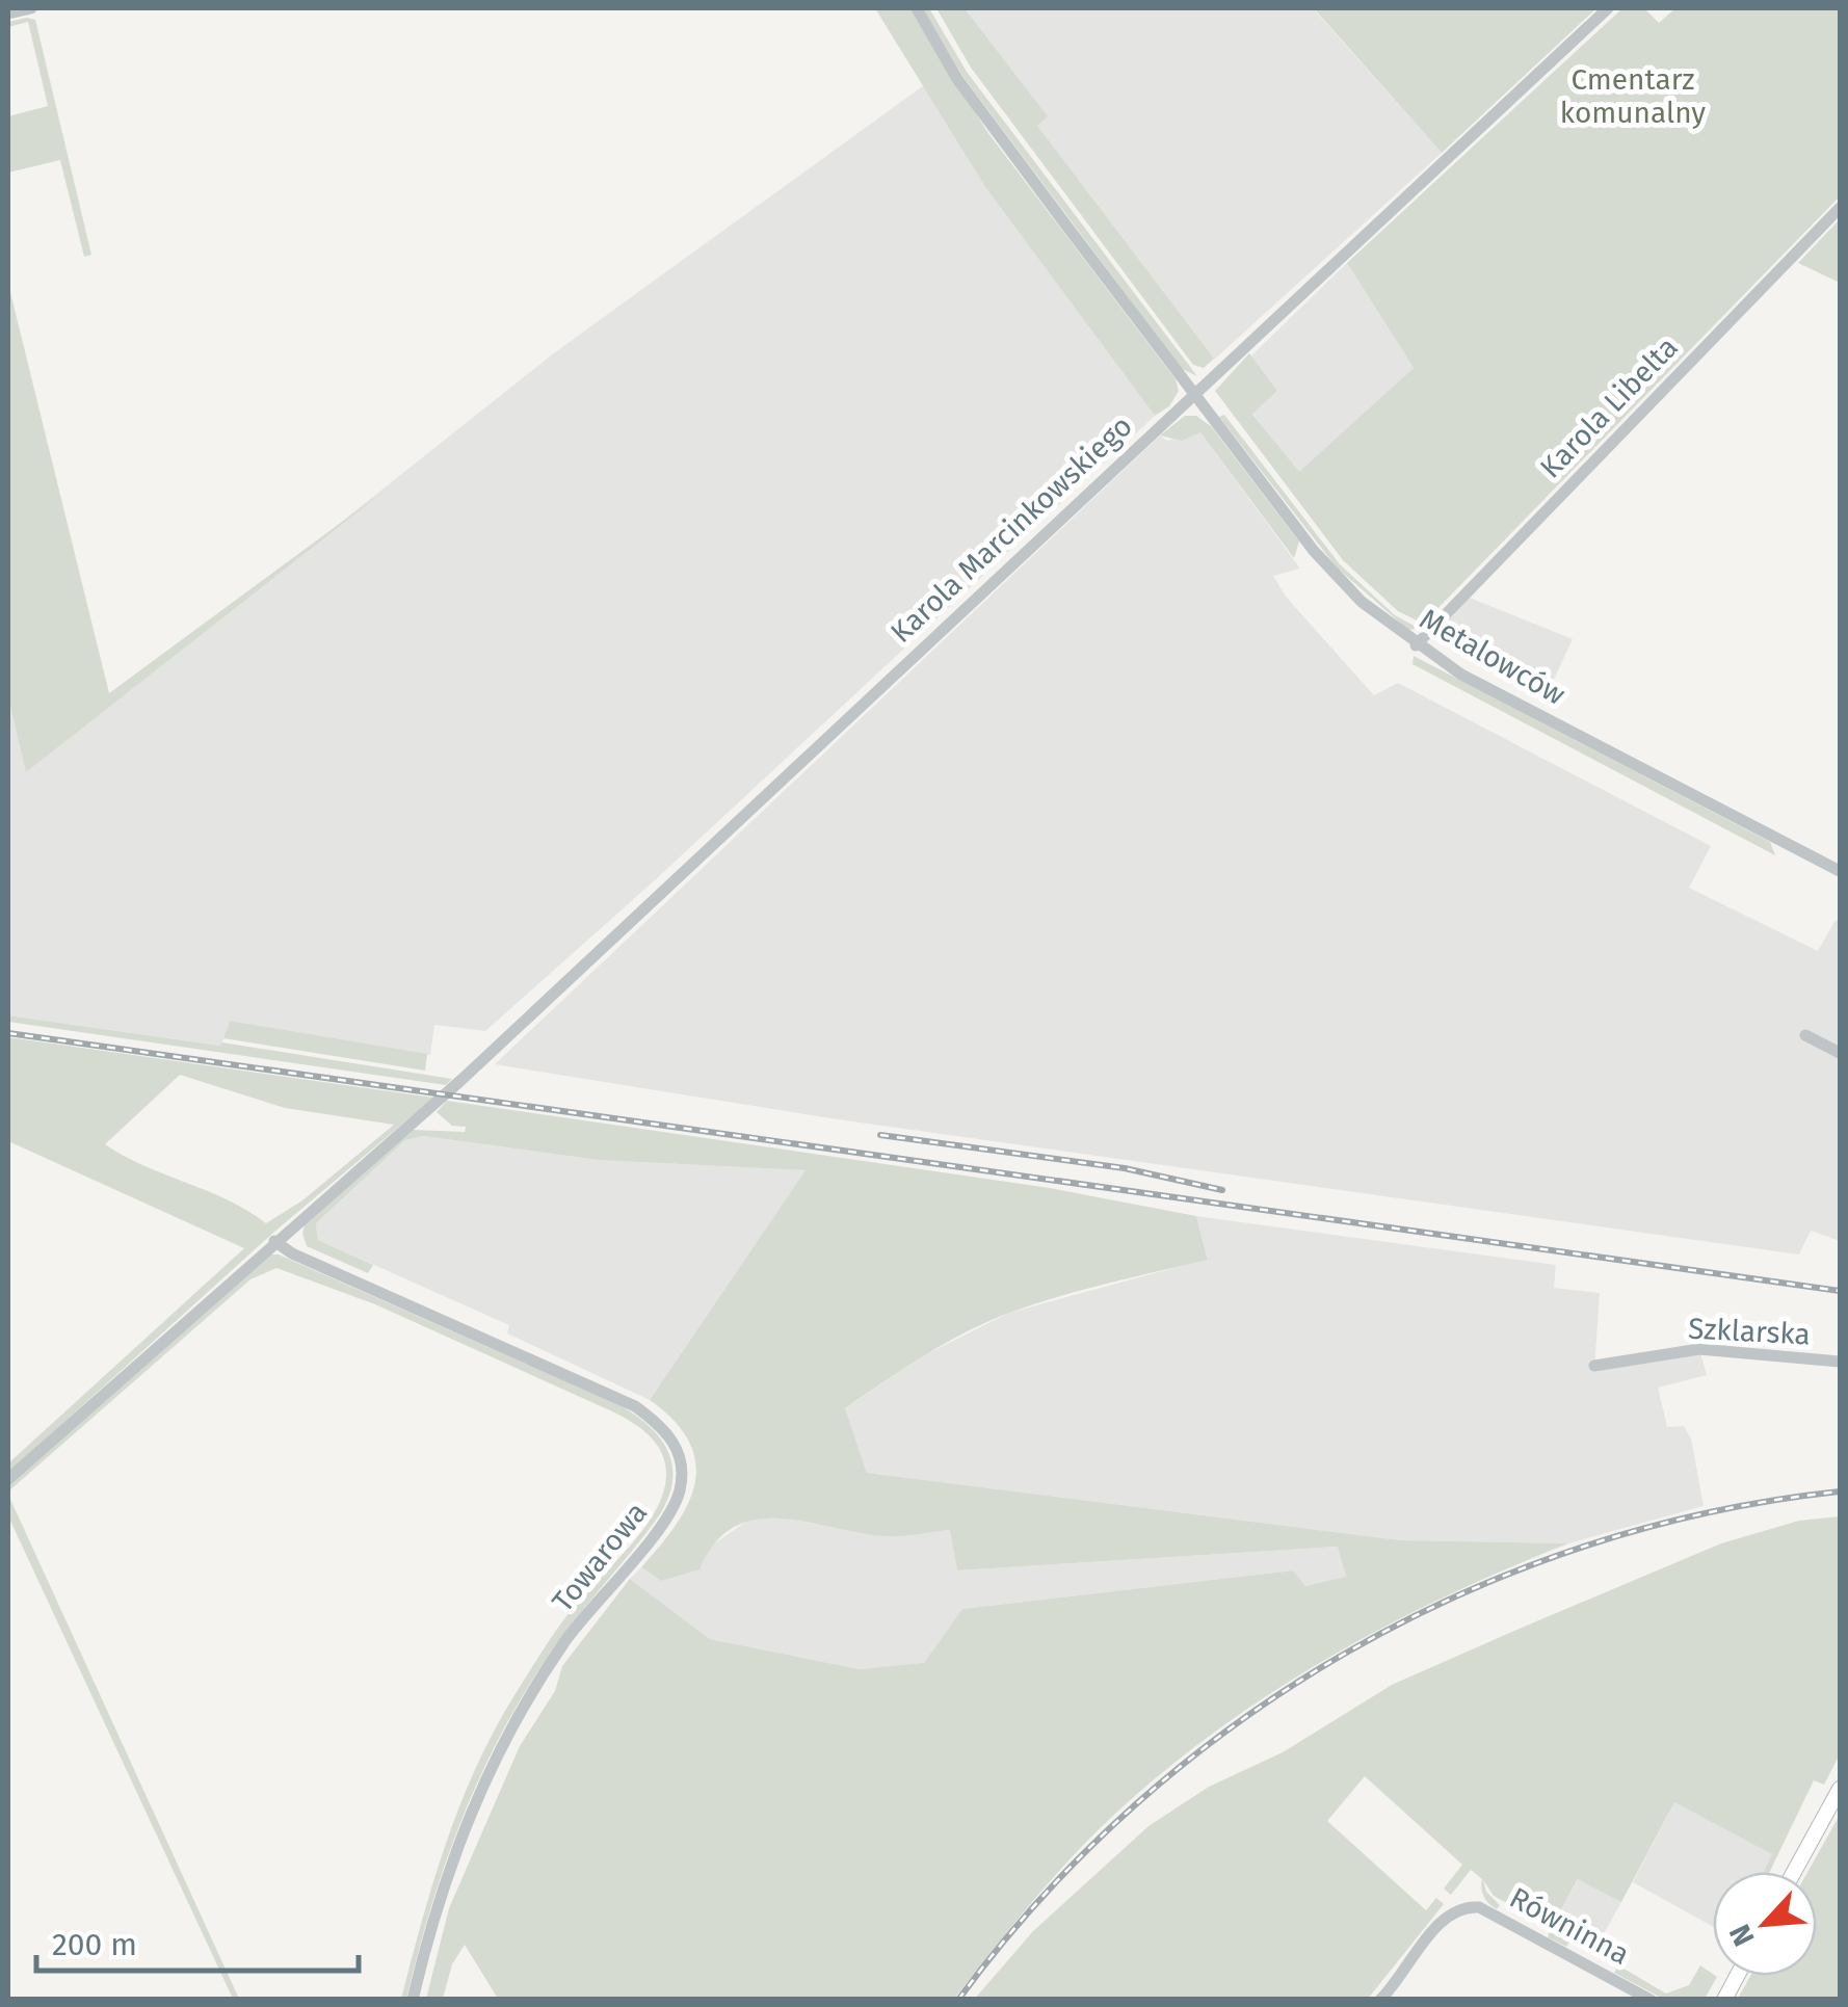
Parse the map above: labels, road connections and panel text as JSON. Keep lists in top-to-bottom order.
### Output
{
  "streets": {
    "street": [
      "Karola Libelta",
      "Karola Marcinkowskiego",
      "Metalowców",
      "Szklarska",
      "Towarowa",
      "Równinna"
    ]
  },
  "crossings": [
    ["Karola Libelta", "Metalowców"],
    ["Karola Marcinkowskiego", "Metalowców"],
    ["Karola Marcinkowskiego", "Towarowa"]
  ],
  "parks": ["Cmentarz komunalny"],
  "scale_bar": "200 m",
  "north": "bottom left"
}
